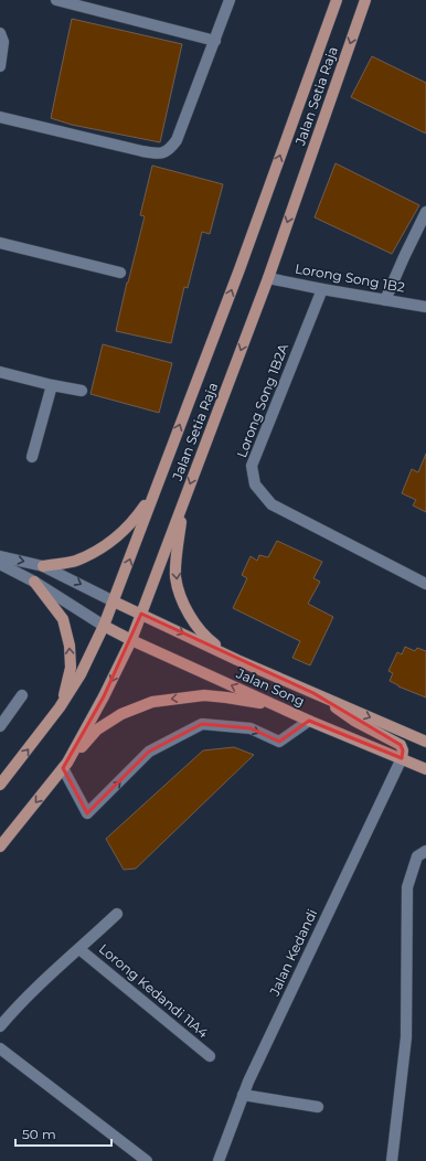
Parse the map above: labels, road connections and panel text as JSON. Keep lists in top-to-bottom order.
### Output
{
  "streets": {
    "main road": ["Jalan Setia Raja", "Jalan Song"],
    "street": [
      "Lorong Song 1B2",
      "Lorong Song 1B2A",
      "Jalan Kedandi",
      "Lorong Kedandi 11A4"
    ]
  },
  "crossings": [
    ["Jalan Setia Raja", "Lorong Song 1B2"],
    ["Jalan Setia Raja", "Jalan Song"],
    ["Lorong Song 1B2", "Lorong Song 1B2A"],
    ["Jalan Song", "Jalan Kedandi"]
  ],
  "scale_bar": "50 m"
}
